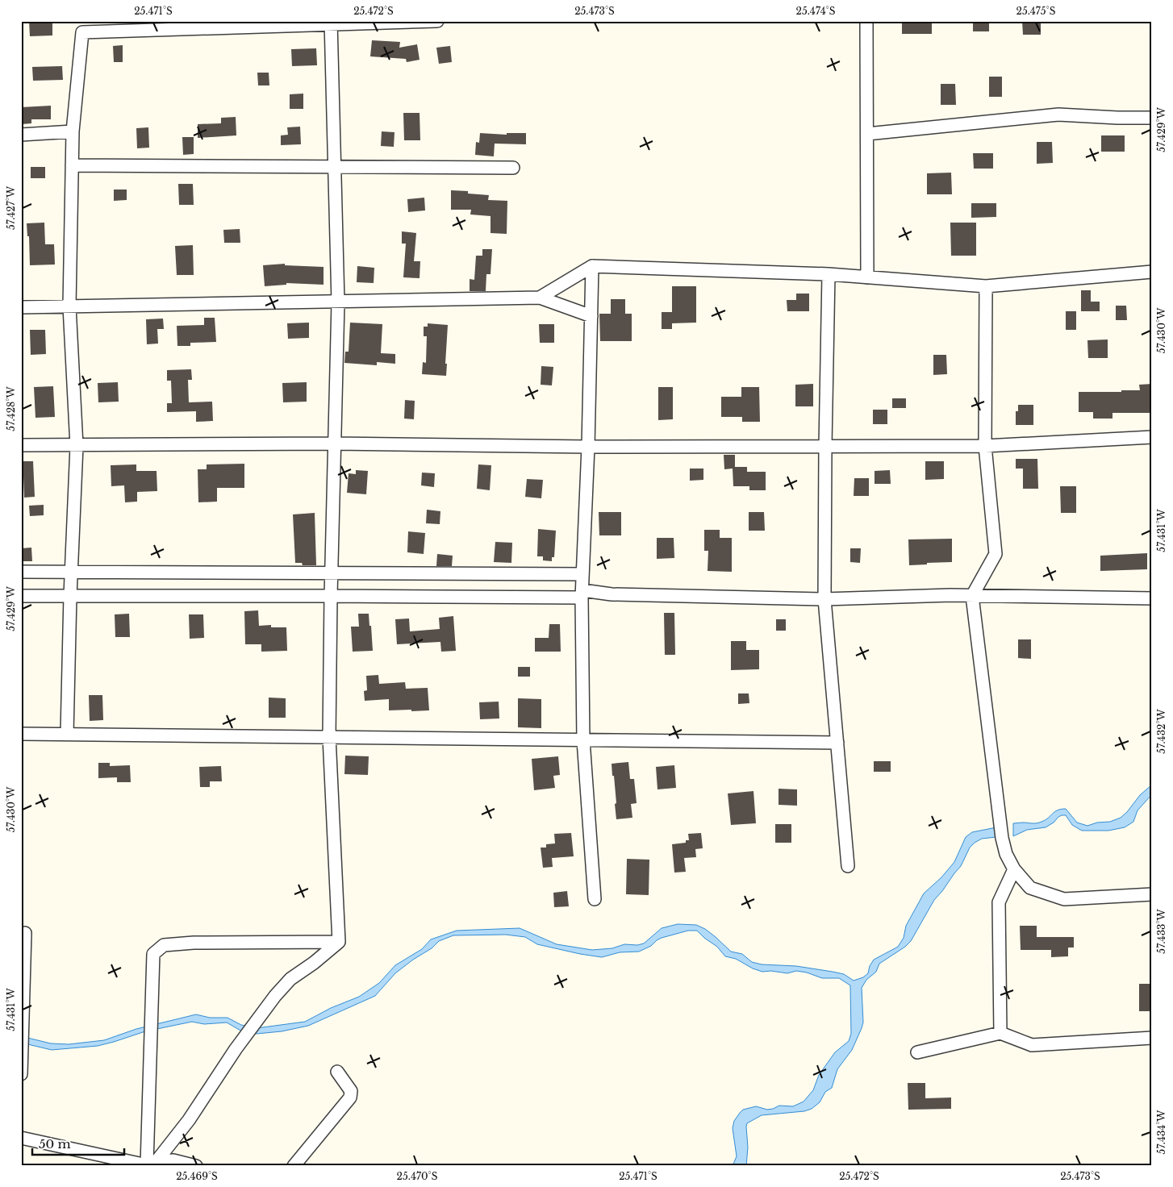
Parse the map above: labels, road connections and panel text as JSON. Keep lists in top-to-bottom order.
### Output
{
  "scale_bar": "50 m",
  "coordinates": [
    "25.471°S",
    "25.472°S",
    "25.473°S",
    "25.474°S",
    "25.475°S",
    "57.429°W",
    "57.427°W",
    "57.430°W",
    "57.428°W",
    "57.431°W",
    "57.432°W",
    "57.433°W",
    "57.434°W",
    "25.469°S",
    "25.470°S"
  ]
}
